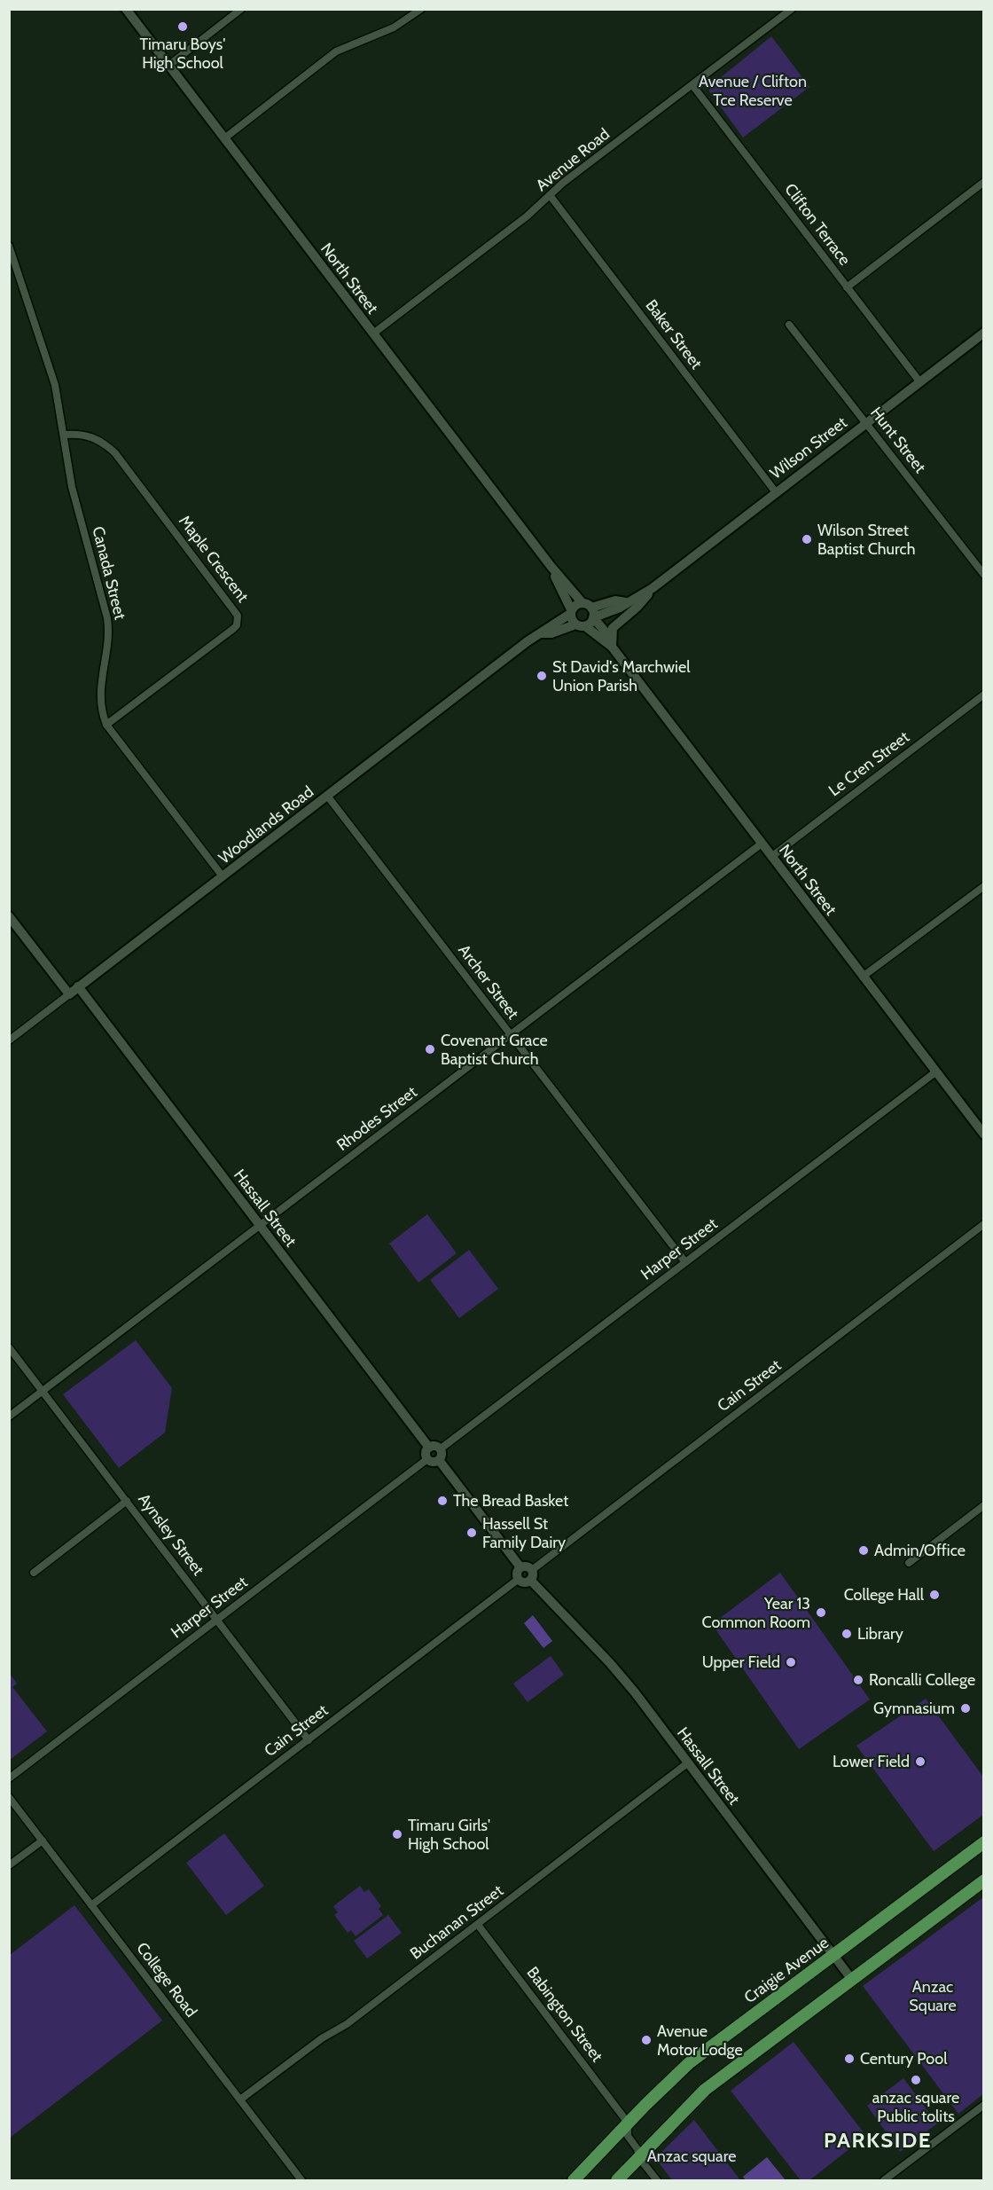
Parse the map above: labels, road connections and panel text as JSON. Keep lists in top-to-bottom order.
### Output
{
  "streets": {
    "highway": ["Craigie Avenue"],
    "street": [
      "Avenue Road",
      "Clifton Terrace",
      "North Street",
      "Baker Street",
      "Hunt Street",
      "Wilson Street",
      "Maple Crescent",
      "Canada Street",
      "Le Cren Street",
      "Woodlands Road",
      "Archer Street",
      "Rhodes Street",
      "Hassall Street",
      "Harper Street",
      "Cain Street",
      "Aynsley Street",
      "Buchanan Street",
      "College Road",
      "Babington Street"
    ]
  },
  "crossings": [
    ["Avenue Road", "Clifton Terrace"],
    ["Avenue Road", "North Street"],
    ["Avenue Road", "Baker Street"],
    ["Clifton Terrace", "Wilson Street"],
    ["North Street", "Wilson Street"],
    ["North Street", "Le Cren Street"],
    ["North Street", "Woodlands Road"],
    ["North Street", "Rhodes Street"],
    ["North Street", "Harper Street"],
    ["Baker Street", "Wilson Street"],
    ["Hunt Street", "Wilson Street"],
    ["Wilson Street", "Woodlands Road"],
    ["Maple Crescent", "Canada Street"],
    ["Canada Street", "Woodlands Road"],
    ["Woodlands Road", "Archer Street"],
    ["Woodlands Road", "Hassall Street"],
    ["Archer Street", "Rhodes Street"],
    ["Archer Street", "Harper Street"],
    ["Rhodes Street", "Hassall Street"],
    ["Rhodes Street", "Aynsley Street"],
    ["Hassall Street", "Harper Street"],
    ["Hassall Street", "Cain Street"],
    ["Hassall Street", "Buchanan Street"],
    ["Hassall Street", "Craigie Avenue"],
    ["Harper Street", "Aynsley Street"],
    ["Cain Street", "Aynsley Street"],
    ["Cain Street", "College Road"],
    ["Buchanan Street", "College Road"],
    ["Buchanan Street", "Babington Street"],
    ["Craigie Avenue", "Babington Street"]
  ],
  "districts": ["PARKSIDE"],
  "parks": ["Avenue / Clifton Tce Reserve", "Anzac Square", "Anzac square"],
  "places": [
    "Timaru Boys' High School",
    "Wilson Street Baptist Church",
    "St David's Marchwiel Union Parish",
    "Covenant Grace Baptist Church",
    "The Bread Basket",
    "Hassell St Family Dairy",
    "Admin/Office",
    "College Hall",
    "Year 13 Common Room",
    "Library",
    "Upper Field",
    "Roncalli College",
    "Gymnasium",
    "Lower Field",
    "Timaru Girls' High School",
    "Avenue Motor Lodge",
    "Century Pool",
    "anzac square Public tolits"
  ]
}
